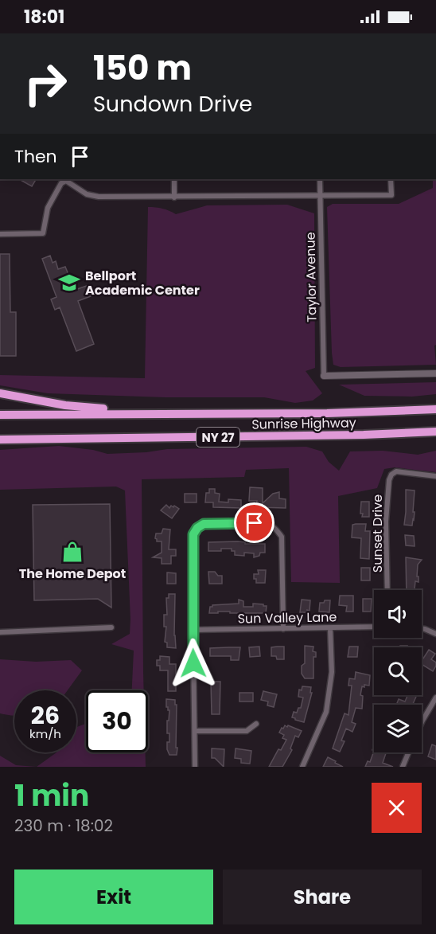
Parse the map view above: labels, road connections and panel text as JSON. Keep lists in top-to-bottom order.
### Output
{
  "streets": {
    "highway": ["Sunrise Highway", "NY 27"],
    "street": ["Taylor Avenue", "Sunset Drive", "Sun Valley Lane"]
  },
  "places": {
    "school or university": ["Bellport Academic Center"],
    "shop": ["The Home Depot"]
  },
  "page": {
    "status": "18:01",
    "turn": ["150 m", "Sundown Drive"],
    "then": "Then",
    "speed": "26 km/h",
    "limit": "30",
    "heading": ["1 min", "230 m · 18:02"],
    "buttons": ["Exit", "Share"]
  }
}
